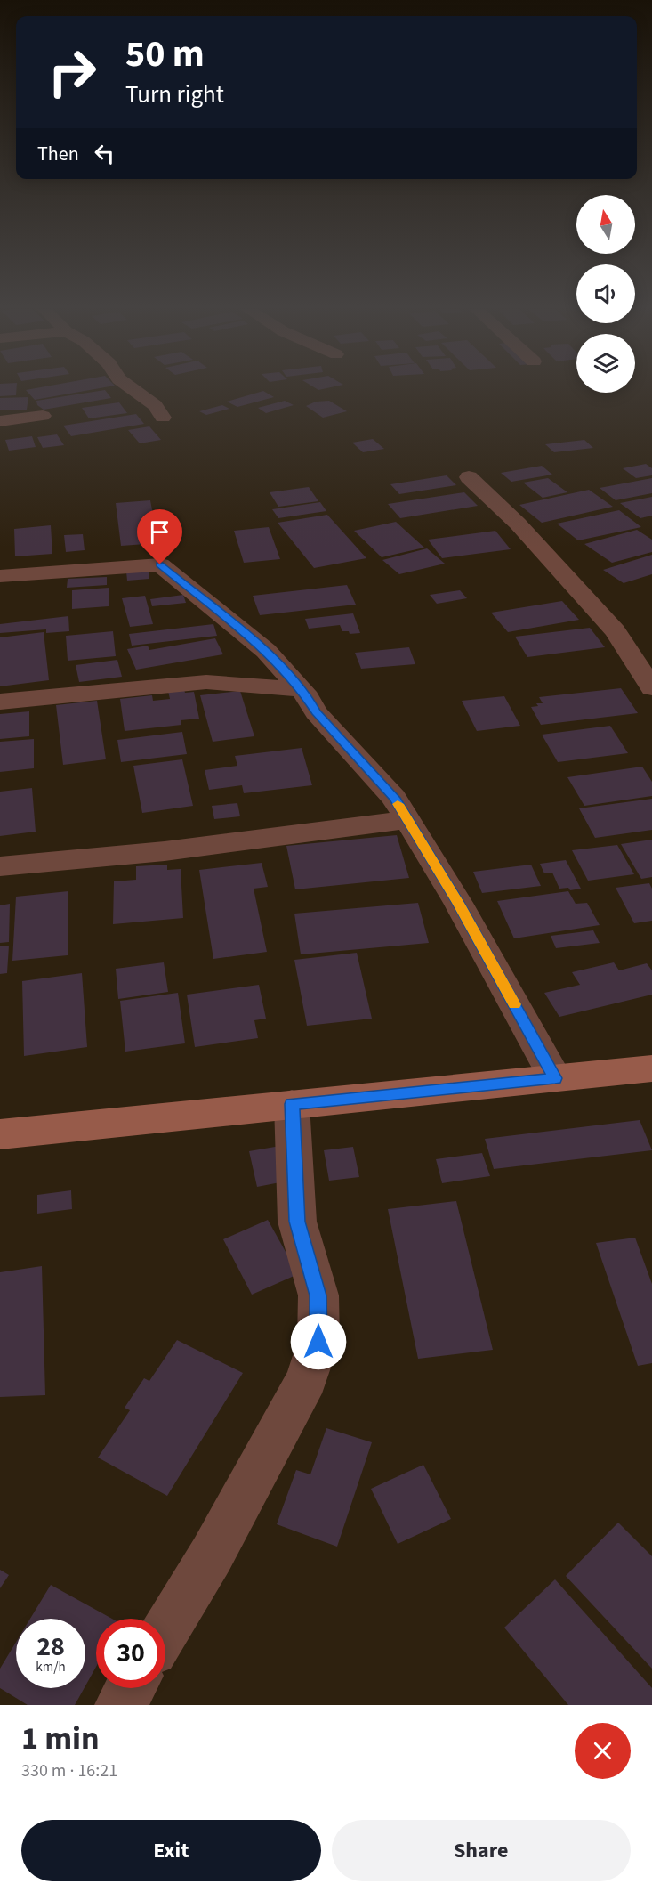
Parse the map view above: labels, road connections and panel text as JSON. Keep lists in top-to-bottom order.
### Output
{
  "north": "top",
  "page": {
    "turn": ["50 m", "Turn right"],
    "then": "Then",
    "speed": "28 km/h",
    "limit": "30",
    "heading": ["1 min", "330 m · 16:21"],
    "buttons": ["Exit", "Share"]
  }
}
